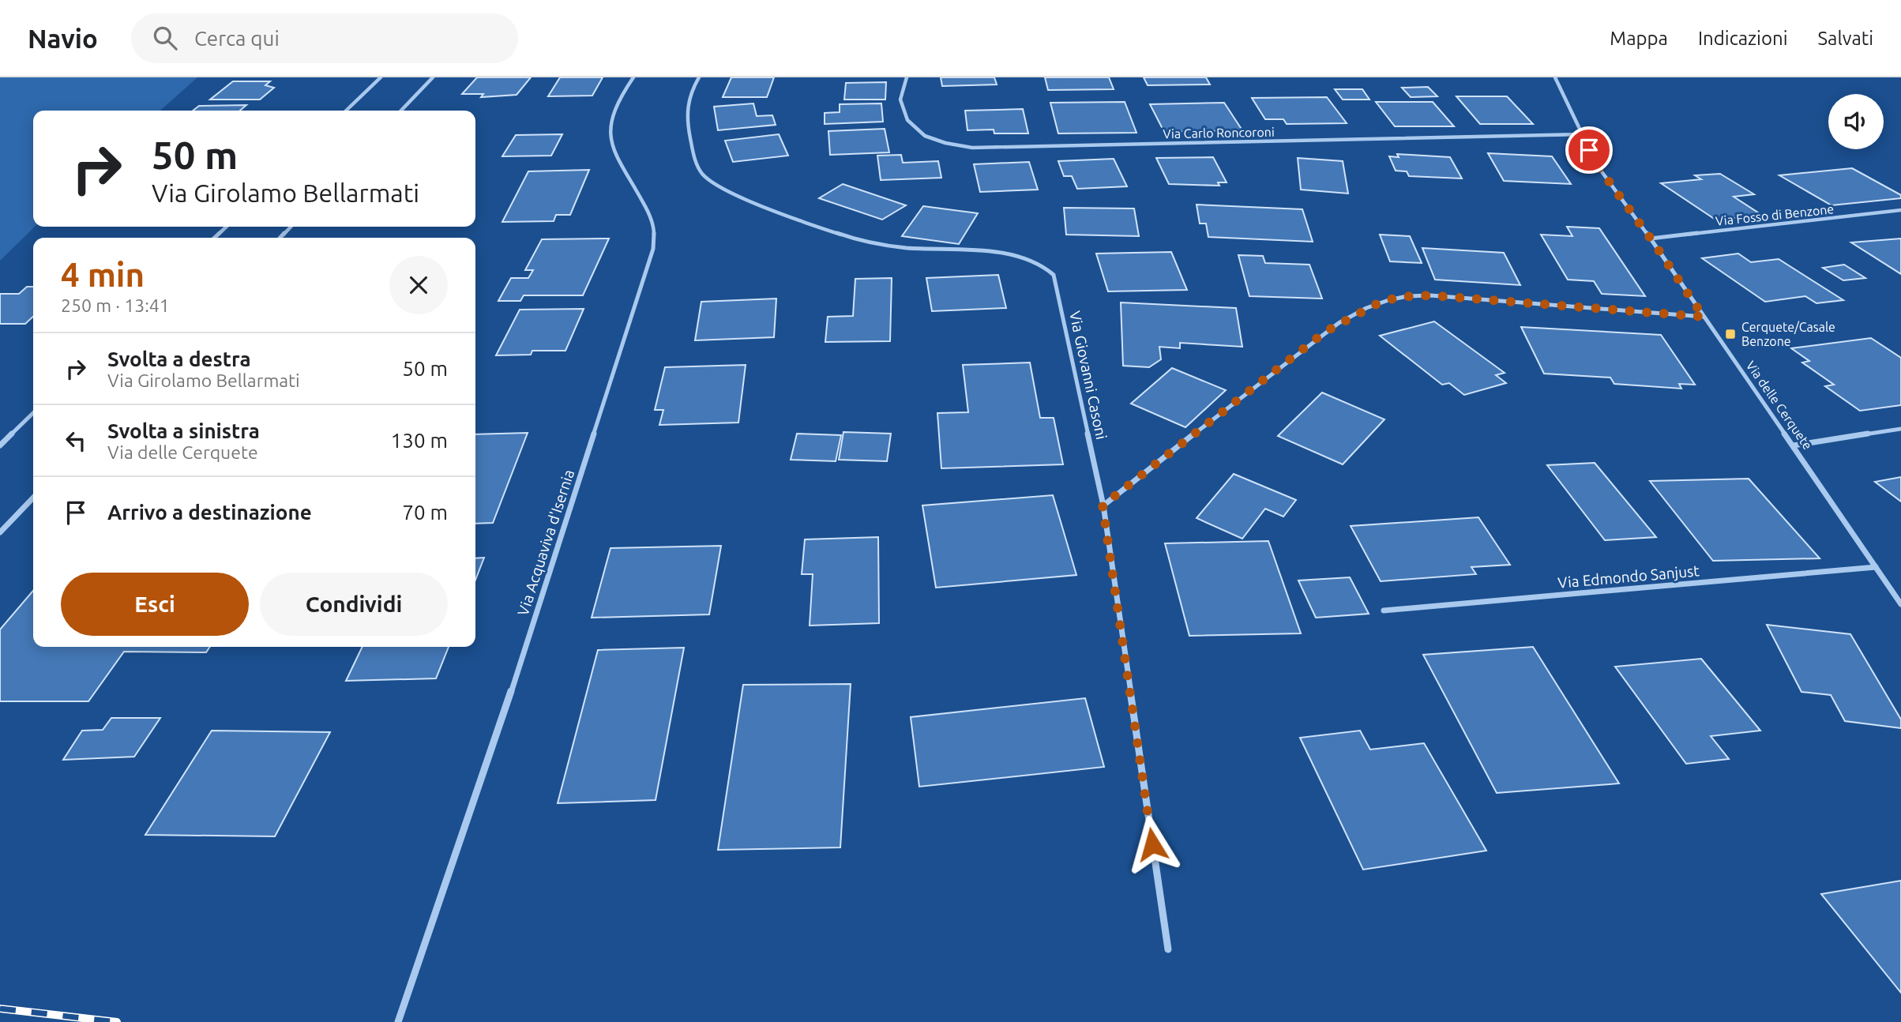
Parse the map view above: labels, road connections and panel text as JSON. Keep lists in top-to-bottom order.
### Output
{
  "streets": {
    "street": [
      "Via Carlo Roncoroni",
      "Via Fosso di Benzone",
      "Via Giovanni Casoni",
      "Via delle Cerquete",
      "Via Acquaviva d'Isernia",
      "Via Edmondo Sanjust"
    ]
  },
  "crossings": [
    ["Via Carlo Roncoroni", "Via delle Cerquete"],
    ["Via Fosso di Benzone", "Via delle Cerquete"],
    ["Via delle Cerquete", "Via Edmondo Sanjust"]
  ],
  "places": {
    "transit": ["Cerquete/Casale Benzone"]
  },
  "page": {
    "header": "Navio",
    "search": "Cerca qui",
    "nav": ["Mappa", "Indicazioni", "Salvati"],
    "turn": ["50 m", "Via Girolamo Bellarmati"],
    "heading": ["4 min", "250 m · 13:41"],
    "list": [
      {
        "name": "Svolta a destra",
        "note": "Via Girolamo Bellarmati",
        "value": "50 m"
      },
      {
        "name": "Svolta a sinistra",
        "note": "Via delle Cerquete",
        "value": "130 m"
      },
      {
        "name": "Arrivo a destinazione",
        "value": "70 m"
      }
    ],
    "buttons": ["Esci", "Condividi"]
  }
}
